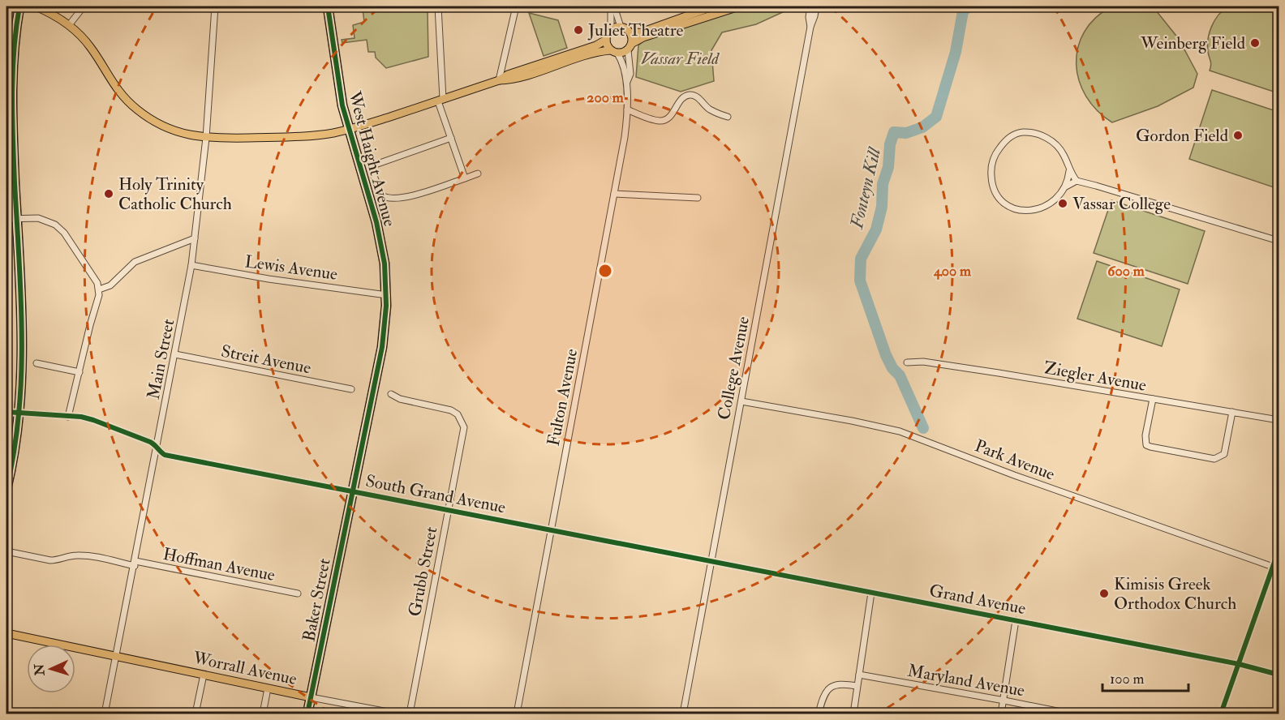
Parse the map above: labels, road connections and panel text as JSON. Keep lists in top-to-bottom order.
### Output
{
  "streets": {
    "highway": ["West Haight Avenue", "Baker Street"],
    "main road": ["Worrall Avenue"],
    "street": [
      "Lewis Avenue",
      "Main Street",
      "Streit Avenue",
      "College Avenue",
      "Ziegler Avenue",
      "Fulton Avenue",
      "Park Avenue",
      "South Grand Avenue",
      "Hoffman Avenue",
      "Grubb Street",
      "Grand Avenue",
      "Maryland Avenue"
    ]
  },
  "crossings": [
    ["West Haight Avenue", "Lewis Avenue"],
    ["West Haight Avenue", "South Grand Avenue"],
    ["West Haight Avenue", "Baker Street"],
    ["Lewis Avenue", "Main Street"],
    ["Main Street", "Streit Avenue"],
    ["Main Street", "South Grand Avenue"],
    ["Main Street", "Hoffman Avenue"],
    ["Main Street", "Worrall Avenue"],
    ["College Avenue", "Park Avenue"],
    ["College Avenue", "South Grand Avenue"],
    ["College Avenue", "Grand Avenue"],
    ["Fulton Avenue", "South Grand Avenue"],
    ["South Grand Avenue", "Grubb Street"],
    ["South Grand Avenue", "Grand Avenue"],
    ["South Grand Avenue", "Baker Street"],
    ["Baker Street", "Worrall Avenue"]
  ],
  "water": ["Fonteyn Kill"],
  "parks": ["Vassar Field"],
  "places": [
    "Juliet Theatre",
    "Weinberg Field",
    "Gordon Field",
    "Holy Trinity Catholic Church",
    "Vassar College",
    "Kimisis Greek Orthodox Church"
  ],
  "scale_bar": "100 m",
  "north": "left",
  "rings": ["200 m", "400 m", "600 m"]
}
